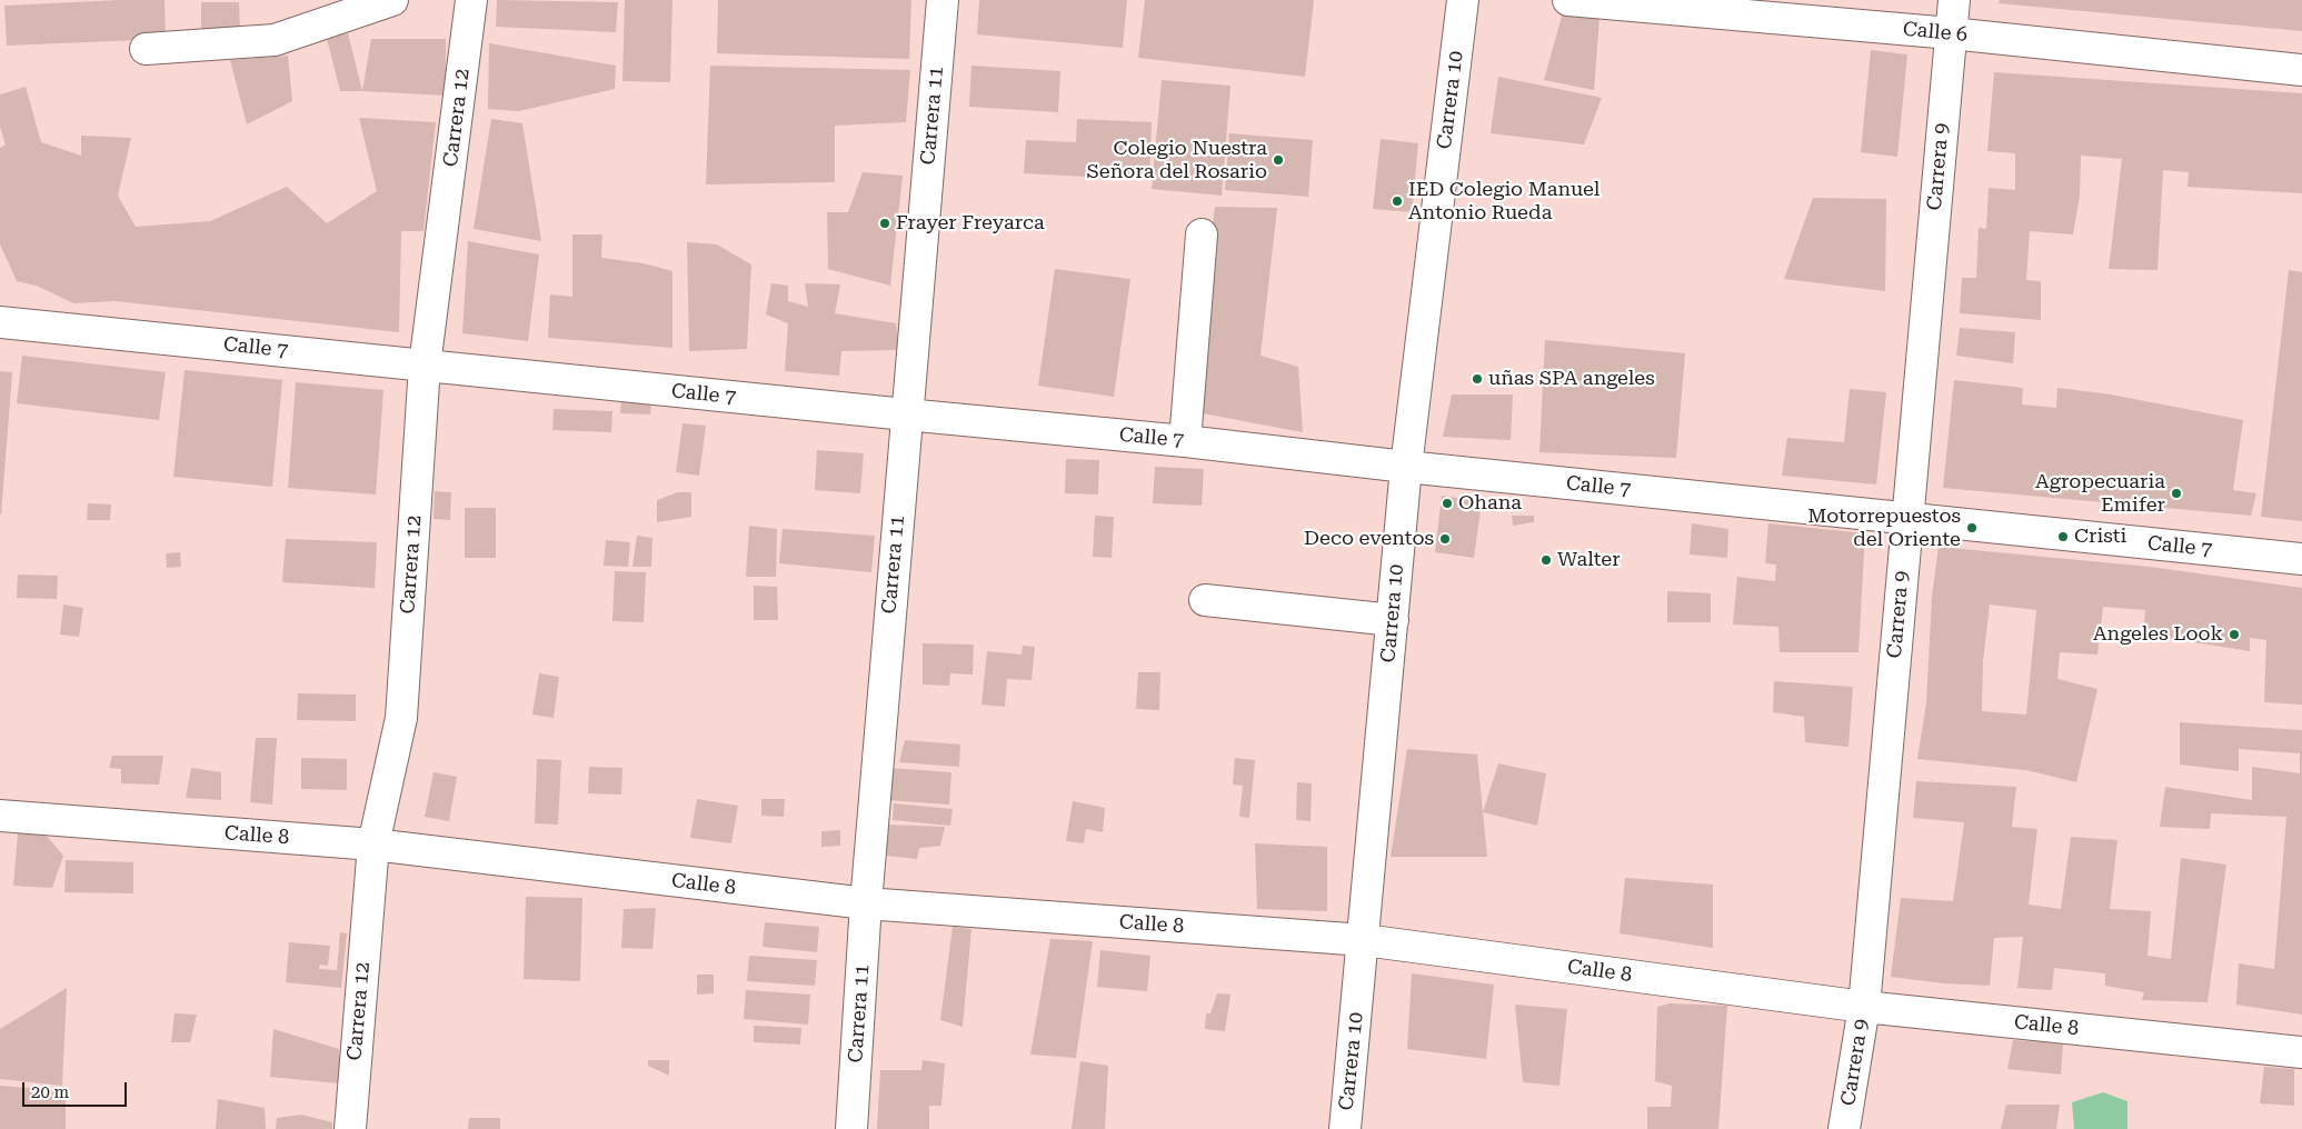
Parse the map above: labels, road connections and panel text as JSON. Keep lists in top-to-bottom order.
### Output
{
  "streets": {
    "street": [
      "Calle 6",
      "Carrera 10",
      "Carrera 11",
      "Carrera 12",
      "Carrera 9",
      "Calle 7",
      "Calle 8"
    ]
  },
  "crossings": [
    ["Calle 6", "Carrera 9"],
    ["Carrera 10", "Calle 7"],
    ["Carrera 10", "Calle 8"],
    ["Carrera 11", "Calle 7"],
    ["Carrera 11", "Calle 8"],
    ["Carrera 12", "Calle 7"],
    ["Carrera 12", "Calle 8"],
    ["Carrera 9", "Calle 7"],
    ["Carrera 9", "Calle 8"]
  ],
  "places": [
    "Colegio Nuestra Señora del Rosario",
    "IED Colegio Manuel Antonio Rueda",
    "Frayer Freyarca",
    "uñas SPA angeles",
    "Agropecuaria Emifer",
    "Ohana",
    "Motorrepuestos del Oriente",
    "Cristi",
    "Deco eventos",
    "Walter",
    "Angeles Look"
  ],
  "scale_bar": "20 m"
}
